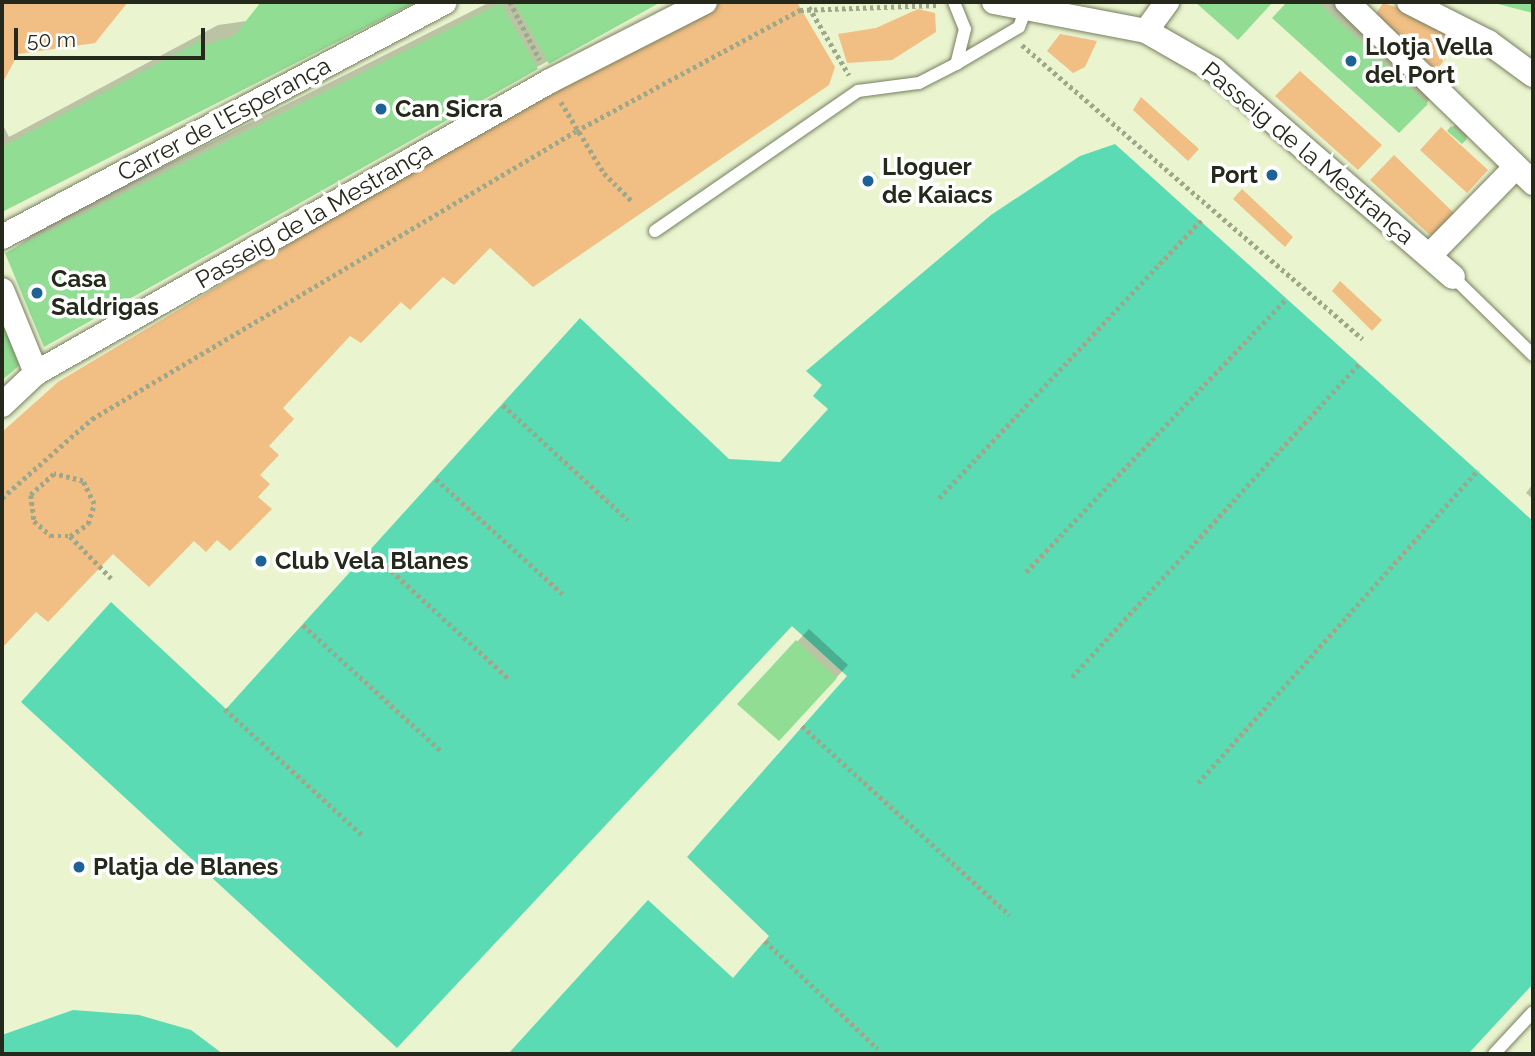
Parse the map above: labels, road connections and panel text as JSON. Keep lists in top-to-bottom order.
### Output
{
  "streets": {
    "street": ["Carrer de l'Esperança", "Passeig de la Mestrança"]
  },
  "places": [
    "Llotja Vella del Port",
    "Can Sicra",
    "Port",
    "Lloguer de Kaiacs",
    "Casa Saldrigas",
    "Club Vela Blanes",
    "Platja de Blanes"
  ],
  "scale_bar": "50 m"
}
